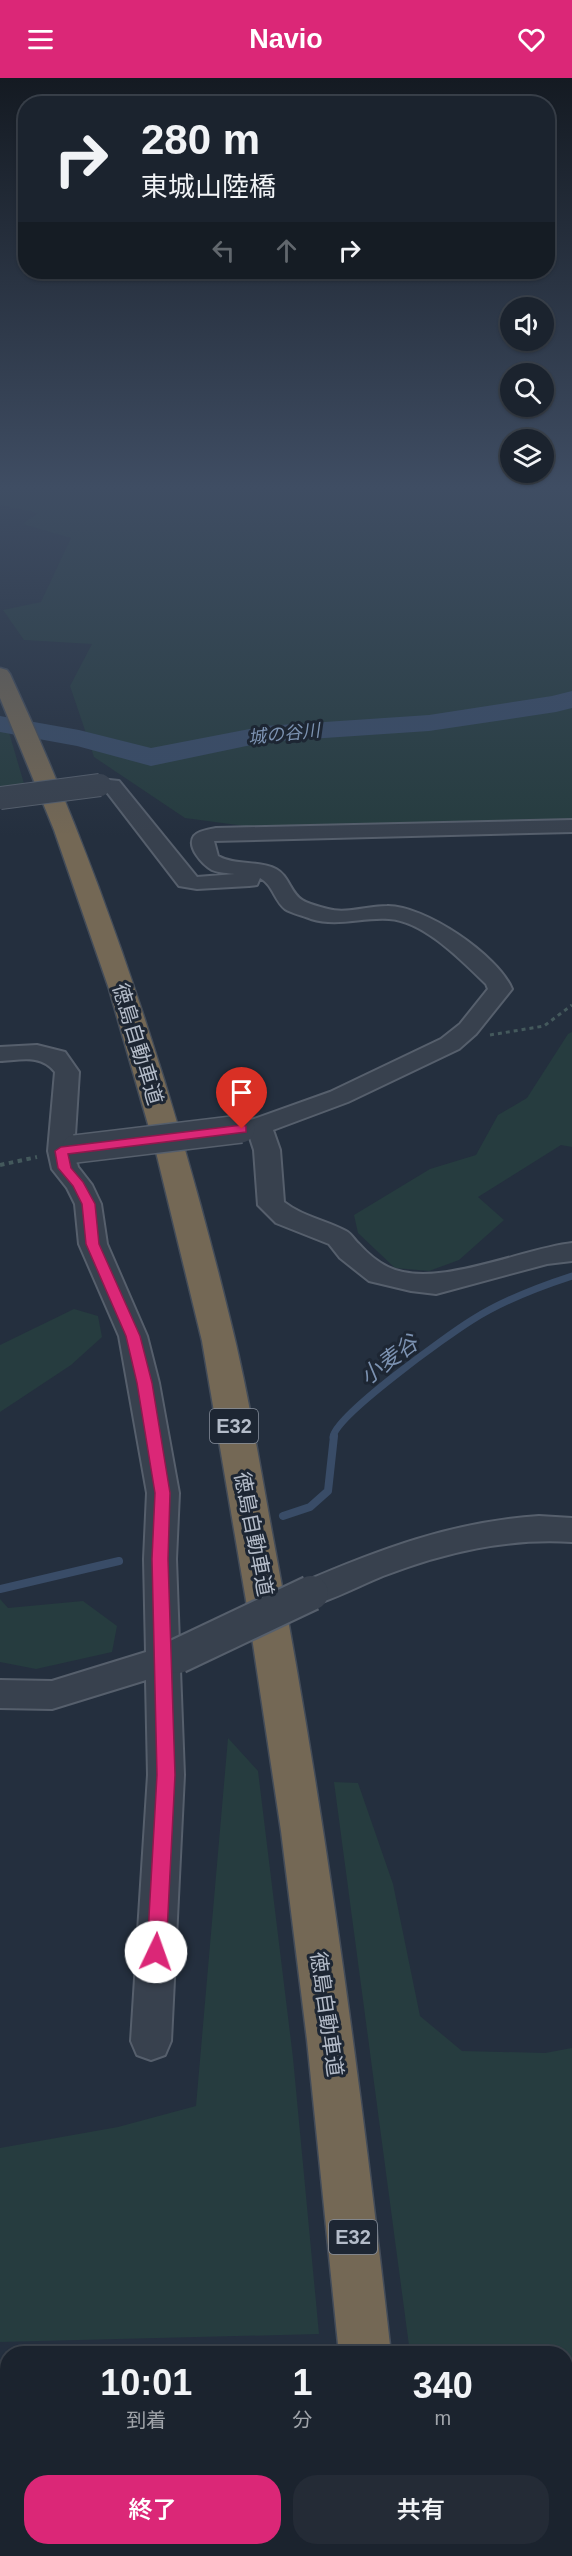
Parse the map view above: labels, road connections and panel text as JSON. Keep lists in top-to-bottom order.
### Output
{
  "streets": {
    "highway": ["徳島自動車道", "E32"]
  },
  "water": ["城の谷川", "小麦谷"],
  "page": {
    "header": "Navio",
    "turn": ["280 m", "東城山陸橋"],
    "eta": [
      "10:01",
      "到着",
      "1",
      "分",
      "340",
      "m"
    ],
    "buttons": ["終了", "共有"]
  }
}
